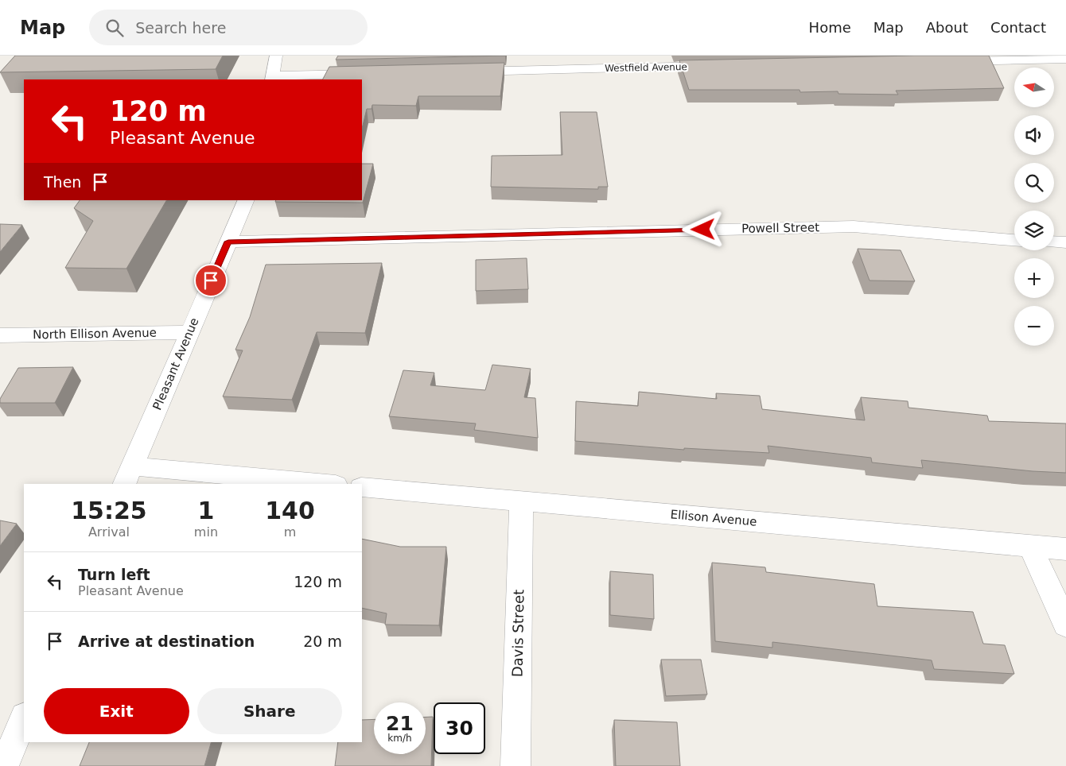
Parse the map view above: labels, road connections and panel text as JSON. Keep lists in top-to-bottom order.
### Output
{
  "streets": {
    "street": [
      "Westfield Avenue",
      "Powell Street",
      "North Ellison Avenue",
      "Pleasant Avenue",
      "Ellison Avenue",
      "Davis Street"
    ]
  },
  "crossings": [
    ["Powell Street", "Pleasant Avenue"],
    ["North Ellison Avenue", "Pleasant Avenue"],
    ["Ellison Avenue", "Davis Street"]
  ],
  "north": "left",
  "page": {
    "header": "Map",
    "search": "Search here",
    "nav": [
      "Home",
      "Map",
      "About",
      "Contact"
    ],
    "map_buttons": ["+", "−"],
    "turn": ["120 m", "Pleasant Avenue"],
    "then": "Then",
    "eta": [
      "15:25",
      "Arrival",
      "1",
      "min",
      "140",
      "m"
    ],
    "list": [
      {
        "name": "Turn left",
        "note": "Pleasant Avenue",
        "value": "120 m"
      },
      {
        "name": "Arrive at destination",
        "value": "20 m"
      }
    ],
    "buttons": ["Exit", "Share"],
    "speed": "21 km/h",
    "limit": "30"
  }
}
